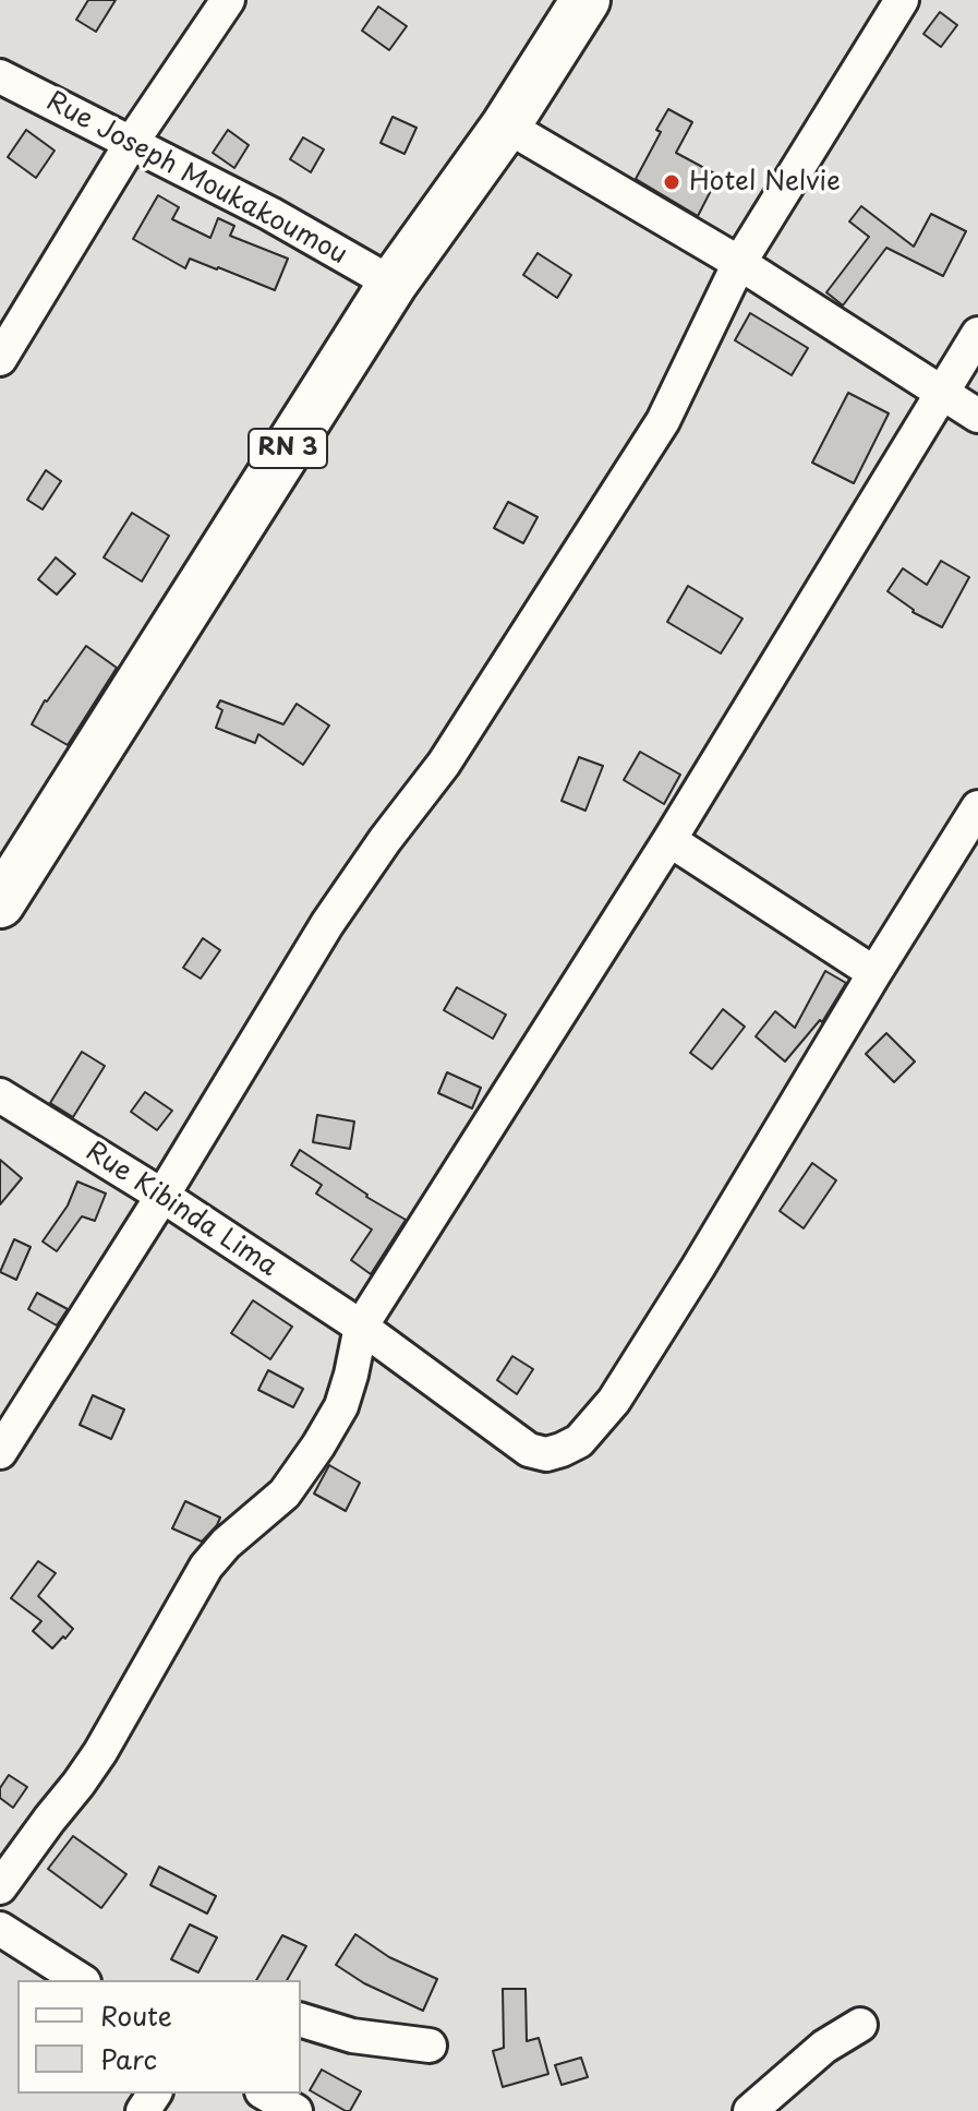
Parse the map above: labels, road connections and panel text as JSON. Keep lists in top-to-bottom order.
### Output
{
  "streets": {
    "highway": ["RN 3"],
    "street": ["Rue Joseph Moukakoumou", "Rue Kibinda Lima"]
  },
  "crossings": [
    ["Rue Joseph Moukakoumou", "RN 3"]
  ],
  "places": ["Hotel Nelvie"],
  "legend": ["Route", "Parc"]
}
